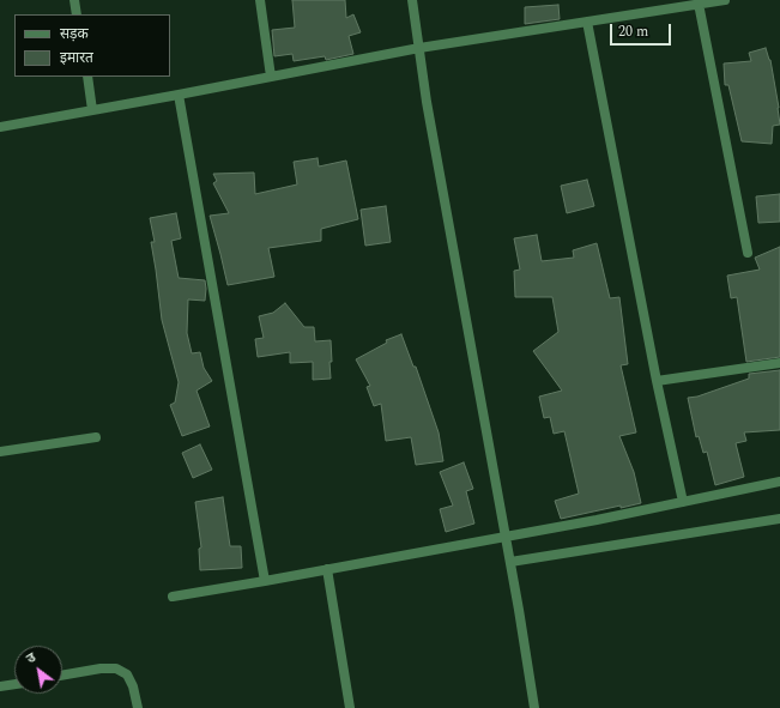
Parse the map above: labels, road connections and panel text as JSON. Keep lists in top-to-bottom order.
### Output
{
  "legend": ["सड़क", "इमारत"],
  "scale_bar": "20 m",
  "north": "top left"
}
